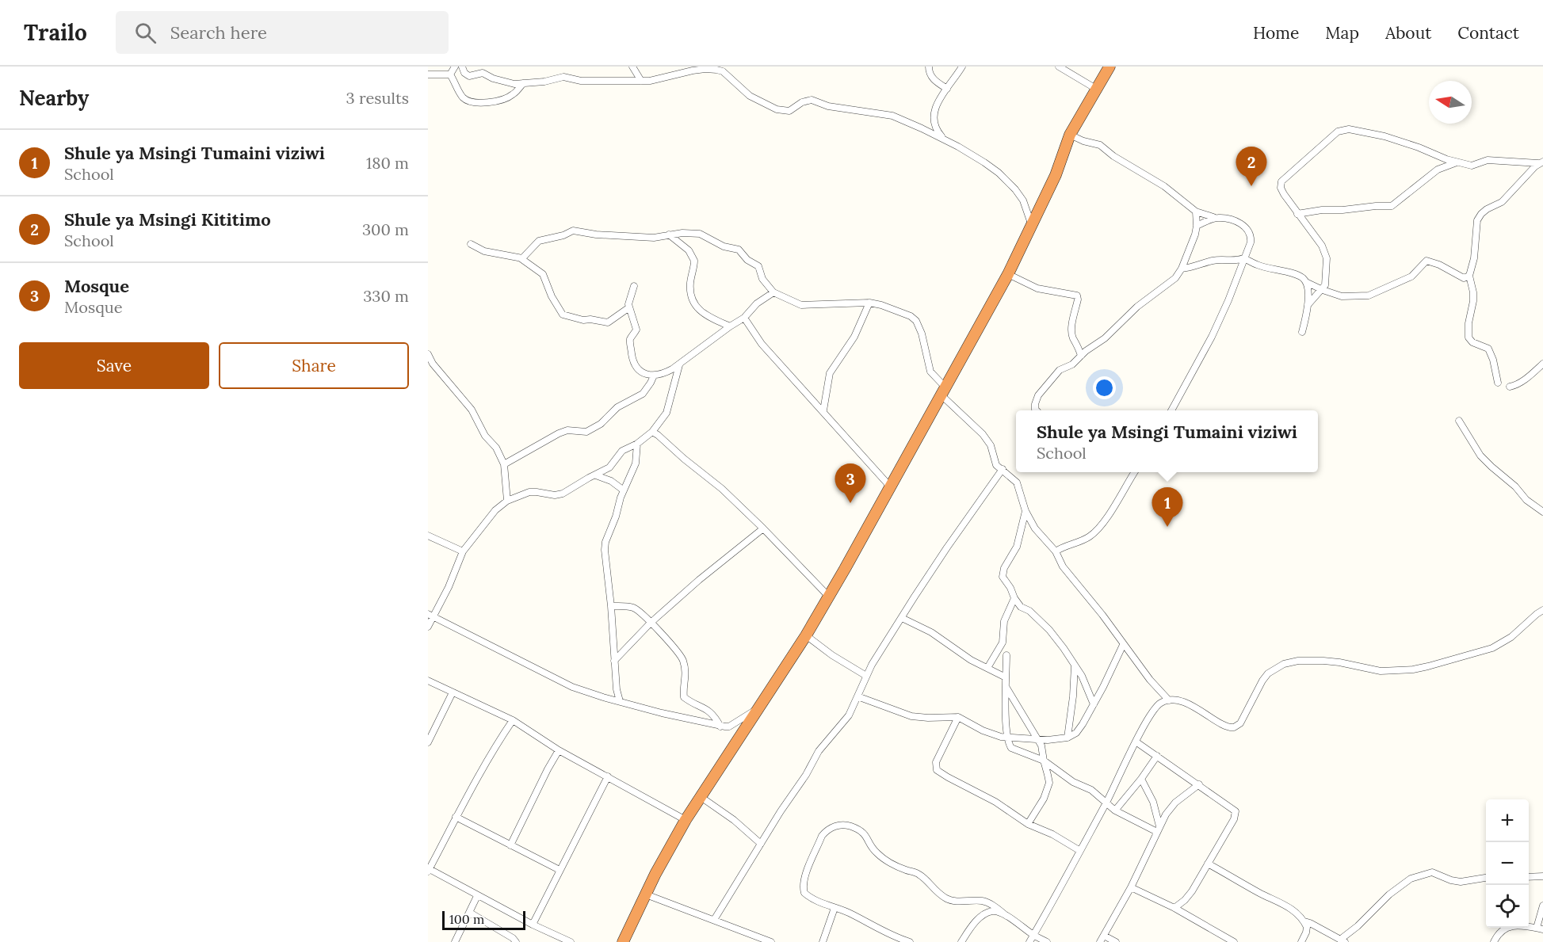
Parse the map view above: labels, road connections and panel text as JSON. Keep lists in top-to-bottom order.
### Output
{
  "scale_bar": "100 m",
  "north": "left",
  "page": {
    "header": "Trailo",
    "search": "Search here",
    "nav": [
      "Home",
      "Map",
      "About",
      "Contact"
    ],
    "heading": ["Nearby", "3 results"],
    "list": [
      {
        "mark": "1",
        "name": "Shule ya Msingi Tumaini viziwi",
        "note": "School",
        "value": "180 m"
      },
      {
        "mark": "2",
        "name": "Shule ya Msingi Kititimo",
        "note": "School",
        "value": "300 m"
      },
      {
        "mark": "3",
        "name": "Mosque",
        "note": "Mosque",
        "value": "330 m"
      }
    ],
    "pins": ["2", "3", "1"],
    "buttons": ["Save", "Share"],
    "popup": ["Shule ya Msingi Tumaini viziwi", "School"],
    "map_buttons": ["+", "−"],
    "scale": "100 m"
  }
}
